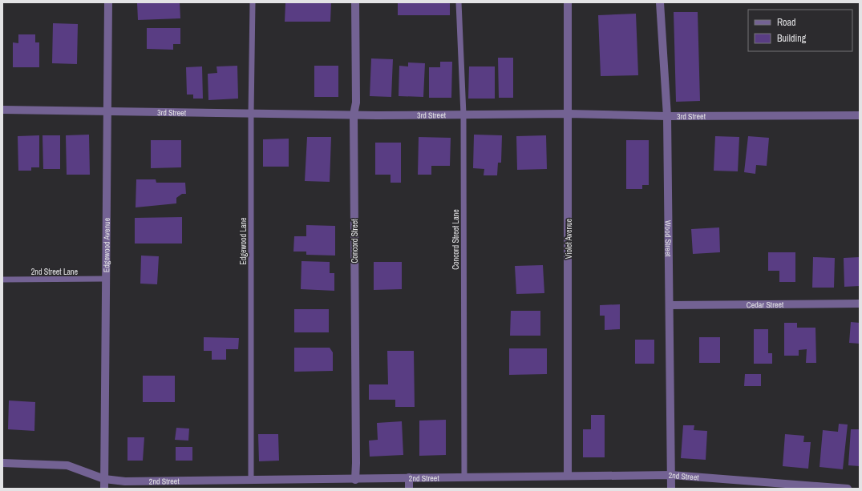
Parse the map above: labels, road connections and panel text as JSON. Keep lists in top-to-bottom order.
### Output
{
  "streets": {
    "street": [
      "3rd Street",
      "Violet Avenue",
      "Wood Street",
      "Concord Street",
      "Edgewood Avenue",
      "Cedar Street",
      "2nd Street"
    ],
    "lane": ["Concord Street Lane", "Edgewood Lane", "2nd Street Lane"]
  },
  "crossings": [
    ["3rd Street", "Violet Avenue"],
    ["3rd Street", "Wood Street"],
    ["3rd Street", "Concord Street Lane"],
    ["3rd Street", "Edgewood Lane"],
    ["3rd Street", "Concord Street"],
    ["3rd Street", "Edgewood Avenue"],
    ["Violet Avenue", "2nd Street"],
    ["Wood Street", "Cedar Street"],
    ["Wood Street", "2nd Street"],
    ["Concord Street Lane", "2nd Street"],
    ["Edgewood Lane", "2nd Street"],
    ["Concord Street", "2nd Street"],
    ["Edgewood Avenue", "2nd Street Lane"],
    ["Edgewood Avenue", "2nd Street"]
  ],
  "legend": ["Road", "Building"]
}
